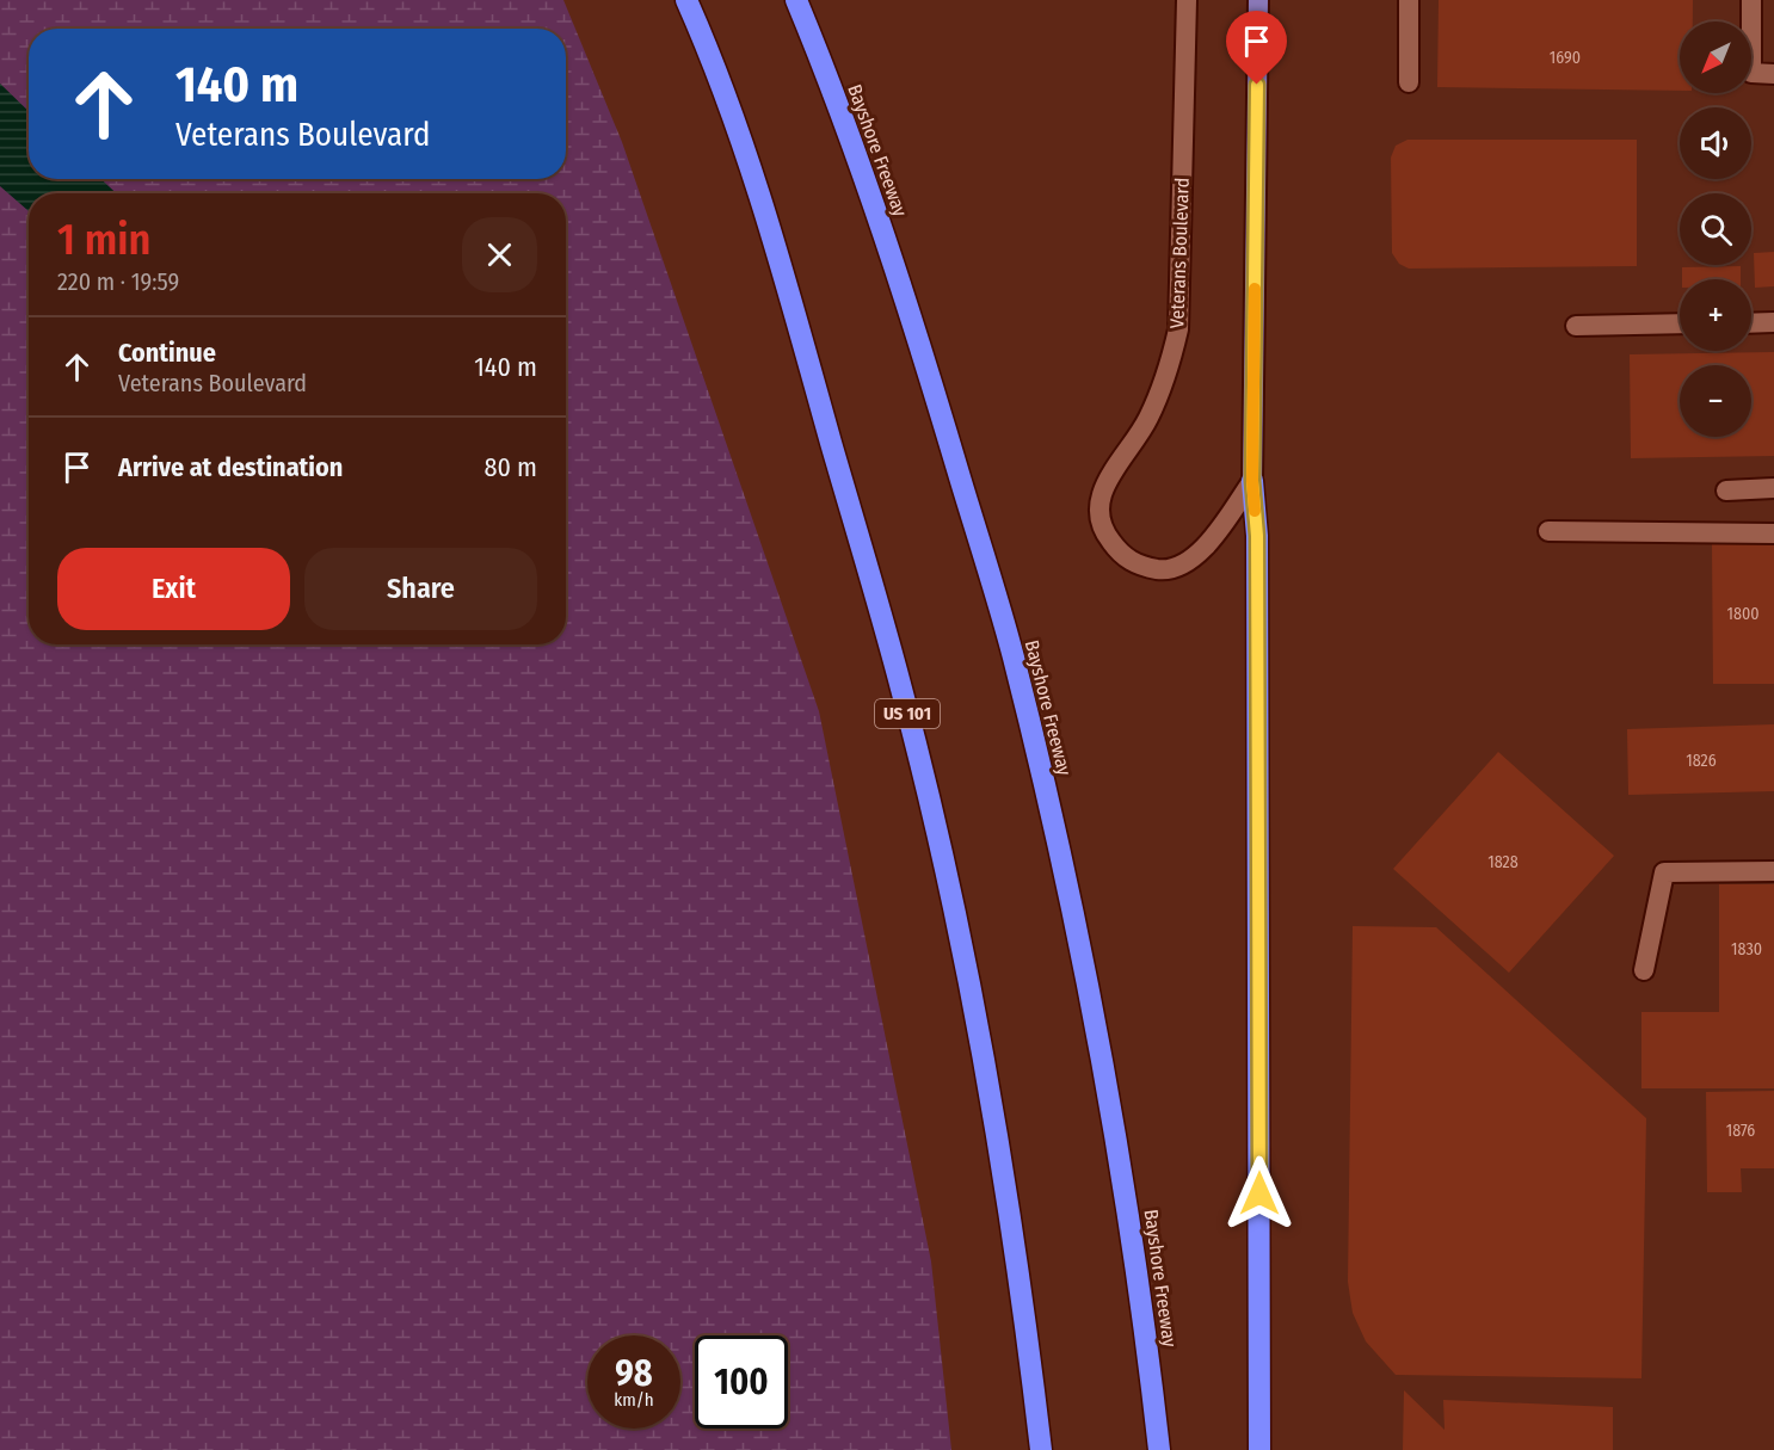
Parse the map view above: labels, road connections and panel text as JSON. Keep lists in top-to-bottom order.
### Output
{
  "streets": {
    "highway": ["Bayshore Freeway", "US 101"],
    "street": ["Veterans Boulevard"]
  },
  "house_numbers": [
    "1690",
    "1800",
    "1826",
    "1828",
    "1830",
    "1876"
  ],
  "north": "bottom left",
  "page": {
    "map_buttons": ["+", "−"],
    "turn": ["140 m", "Veterans Boulevard"],
    "heading": ["1 min", "220 m · 19:59"],
    "list": [
      {
        "name": "Continue",
        "note": "Veterans Boulevard",
        "value": "140 m"
      },
      {
        "name": "Arrive at destination",
        "value": "80 m"
      }
    ],
    "buttons": ["Exit", "Share"],
    "speed": "98 km/h",
    "limit": "100"
  }
}
